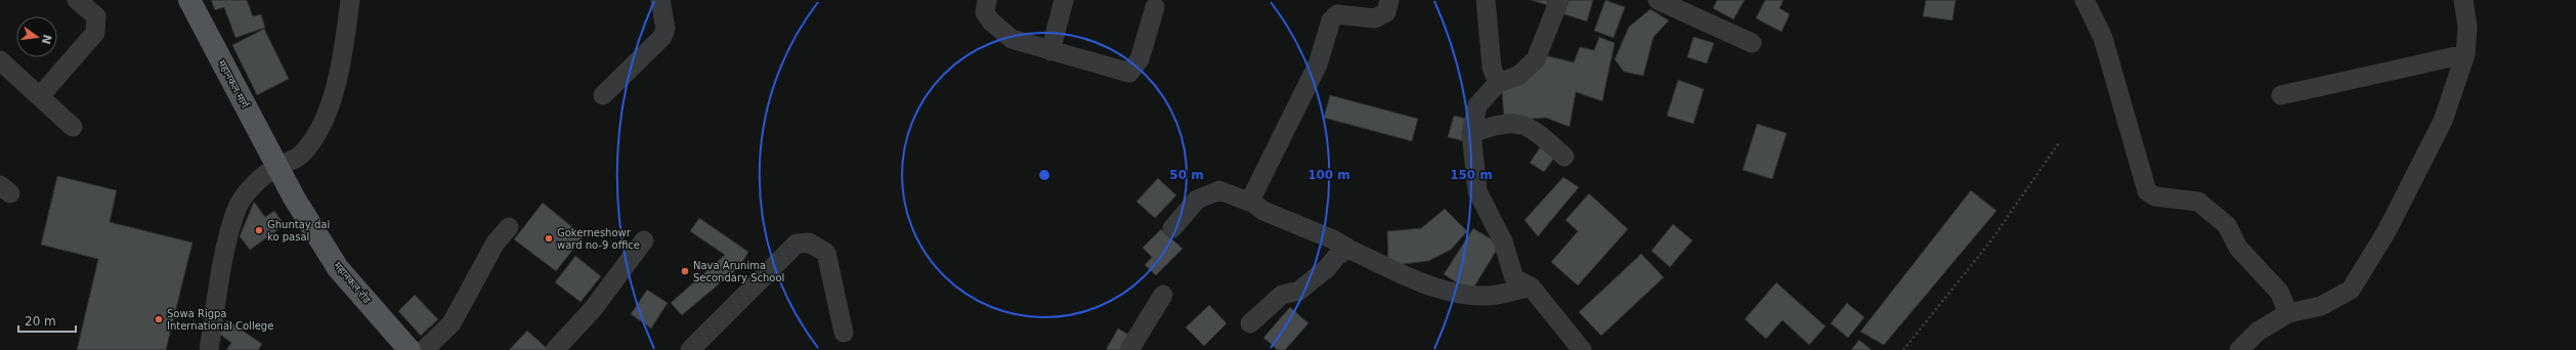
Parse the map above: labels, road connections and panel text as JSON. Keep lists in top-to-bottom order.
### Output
{
  "streets": {
    "main road": ["महानकल मार्ग", "महानकल रोड"]
  },
  "crossings": [
    ["महानकल मार्ग", "महानकल रोड"]
  ],
  "places": [
    "Ghuntay dai ko pasal",
    "Gokerneshowr ward no-9 office",
    "Nava Arunima Secondary School",
    "Sowa Rigpa International College"
  ],
  "scale_bar": "20 m",
  "north": "right",
  "rings": ["50 m", "100 m", "150 m"]
}
